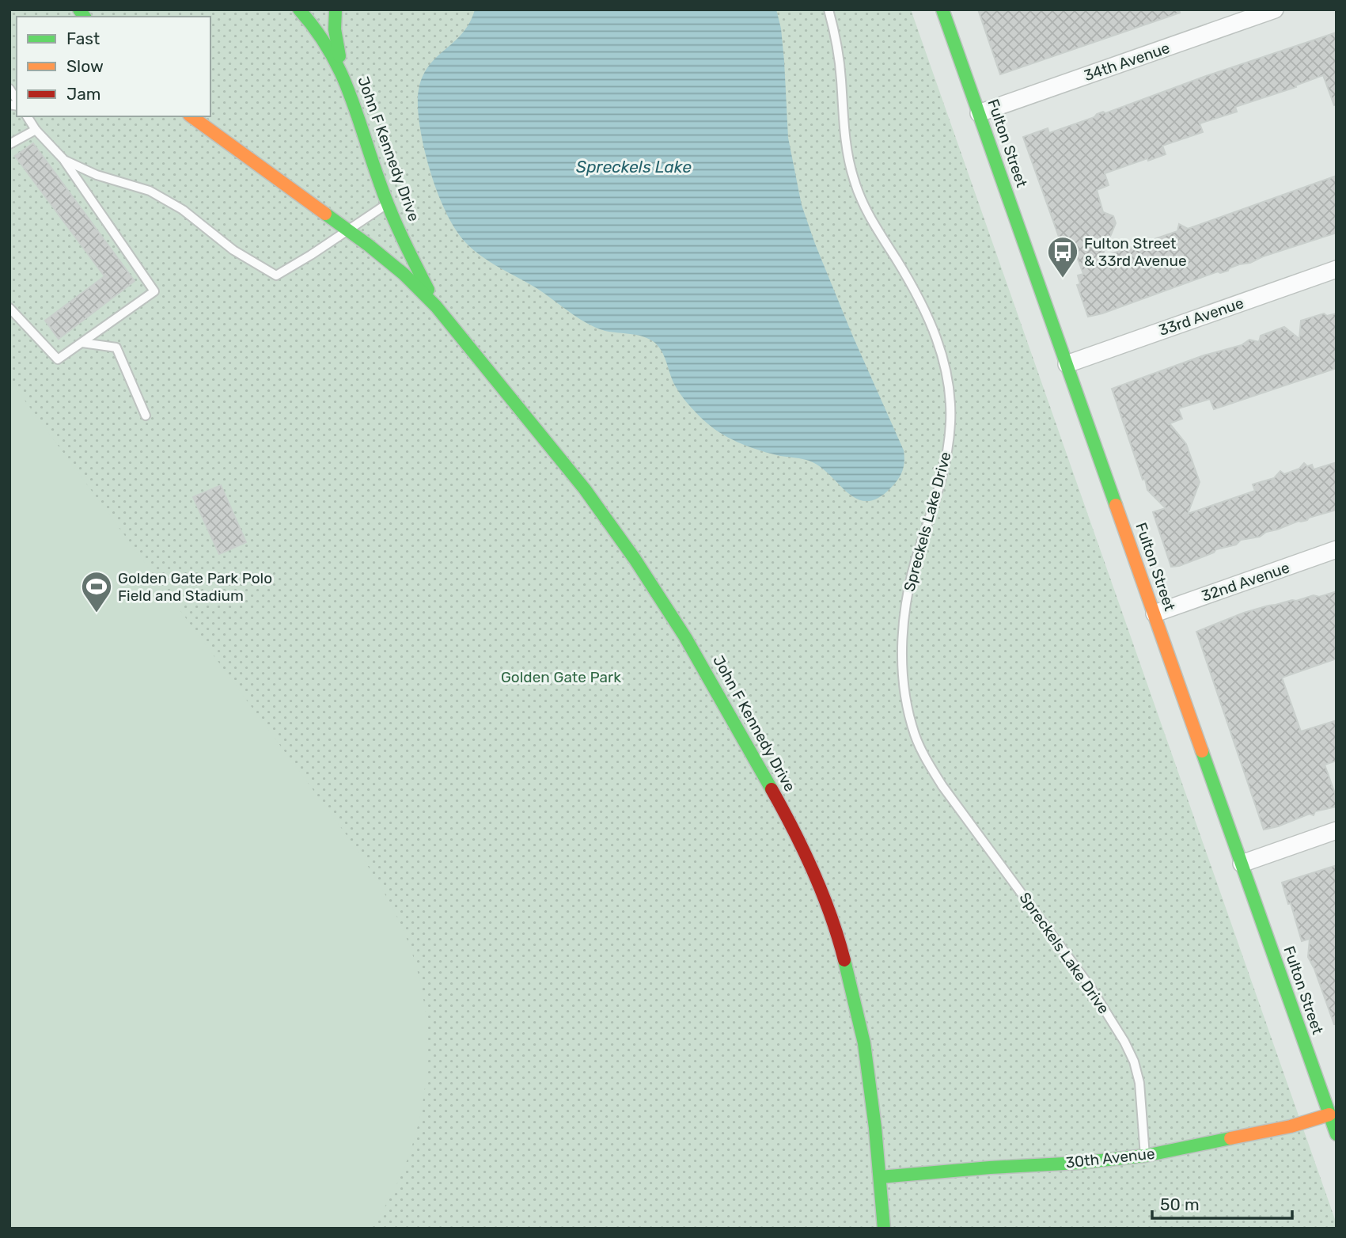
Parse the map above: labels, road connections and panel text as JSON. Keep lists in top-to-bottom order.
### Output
{
  "streets": {
    "street": [
      "34th Avenue",
      "Fulton Street",
      "John F Kennedy Drive",
      "33rd Avenue",
      "32nd Avenue",
      "30th Avenue"
    ],
    "lane": ["Spreckels Lake Drive"]
  },
  "crossings": [
    ["34th Avenue", "Fulton Street"],
    ["Fulton Street", "33rd Avenue"],
    ["Fulton Street", "32nd Avenue"],
    ["Fulton Street", "30th Avenue"],
    ["John F Kennedy Drive", "30th Avenue"],
    ["Spreckels Lake Drive", "30th Avenue"]
  ],
  "water": ["Spreckels Lake"],
  "parks": ["Golden Gate Park"],
  "places": {
    "bus stop": ["Fulton Street & 33rd Avenue"],
    "sports": ["Golden Gate Park Polo Field and Stadium"]
  },
  "legend": ["Fast", "Slow", "Jam"],
  "scale_bar": "50 m"
}
